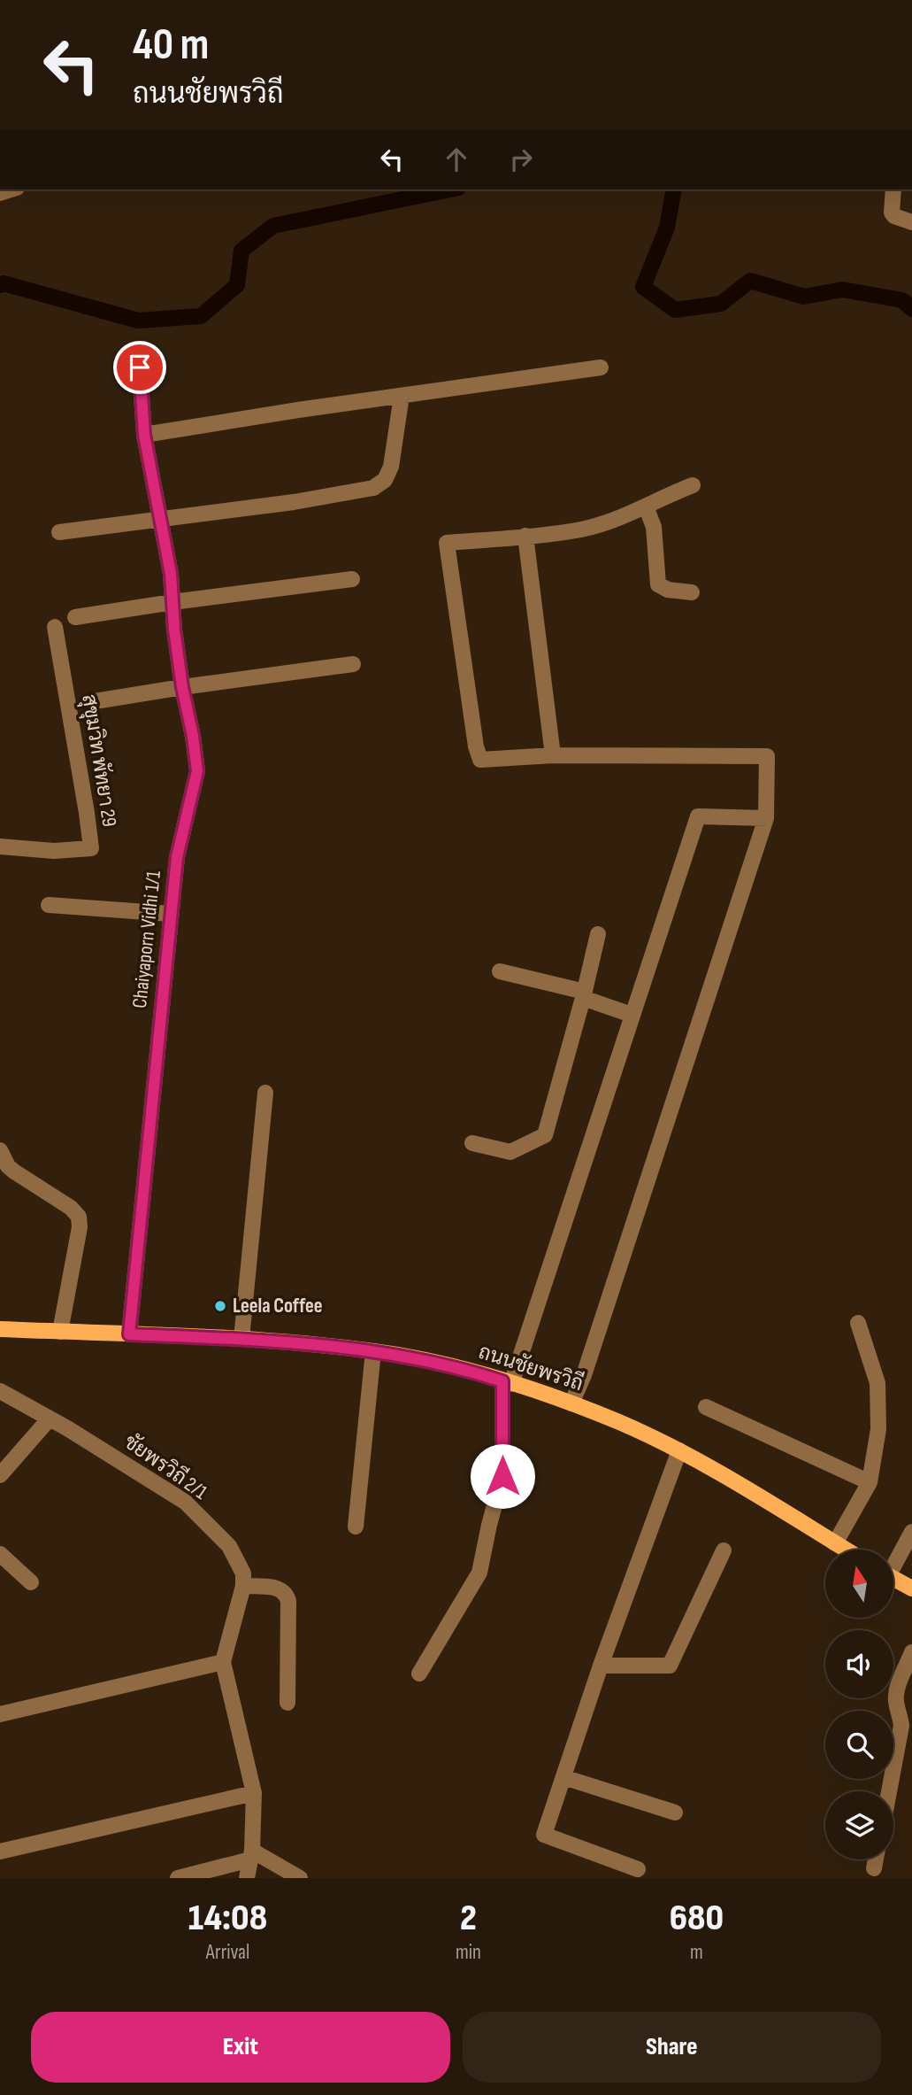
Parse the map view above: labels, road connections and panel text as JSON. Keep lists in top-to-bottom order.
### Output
{
  "streets": {
    "main road": ["ถนนชัยพรวิถี"],
    "street": ["สุขุมวิท พัทยา 29", "Chaiyaporn Vidhi 1/1", "ชัยพรวิถี 2/1"]
  },
  "crossings": [
    ["Chaiyaporn Vidhi 1/1", "ถนนชัยพรวิถี"]
  ],
  "places": ["Leela Coffee"],
  "north": "top",
  "page": {
    "turn": ["40 m", "ถนนชัยพรวิถี"],
    "eta": [
      "14:08",
      "Arrival",
      "2",
      "min",
      "680",
      "m"
    ],
    "buttons": ["Exit", "Share"]
  }
}
